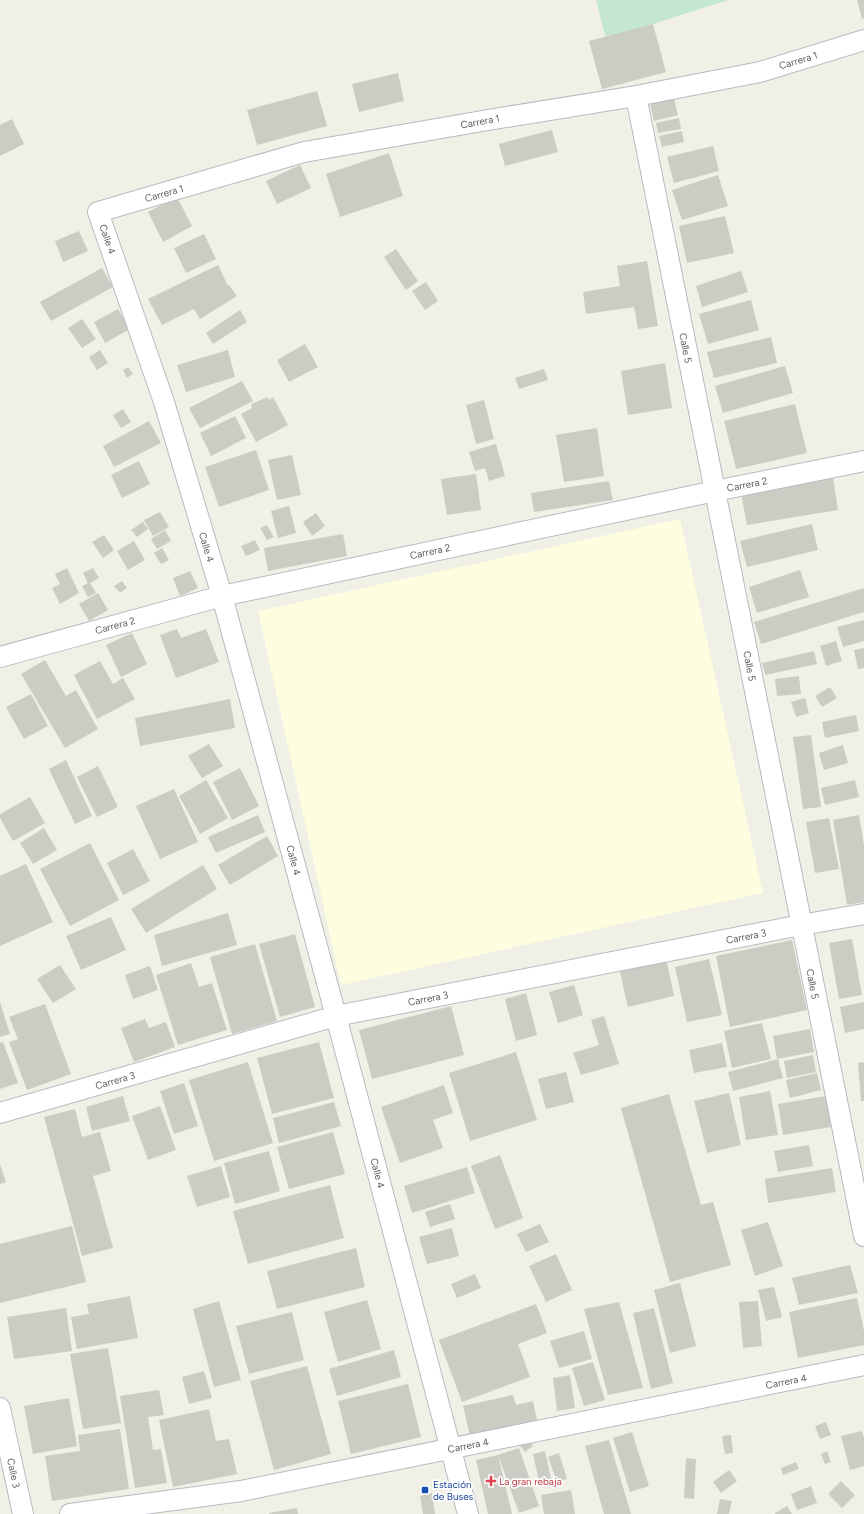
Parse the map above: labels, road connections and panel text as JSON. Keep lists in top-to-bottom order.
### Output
{
  "streets": {
    "street": [
      "Carrera 1",
      "Calle 4",
      "Calle 5",
      "Carrera 2",
      "Carrera 3",
      "Carrera 4",
      "Calle 3"
    ]
  },
  "crossings": [
    ["Carrera 1", "Calle 4"],
    ["Carrera 1", "Calle 5"],
    ["Calle 4", "Carrera 2"],
    ["Calle 4", "Carrera 3"],
    ["Calle 4", "Carrera 4"],
    ["Calle 5", "Carrera 2"],
    ["Calle 5", "Carrera 3"]
  ],
  "places": {
    "health": ["La gran rebaja"],
    "transit": ["Estación de Buses"]
  }
}
